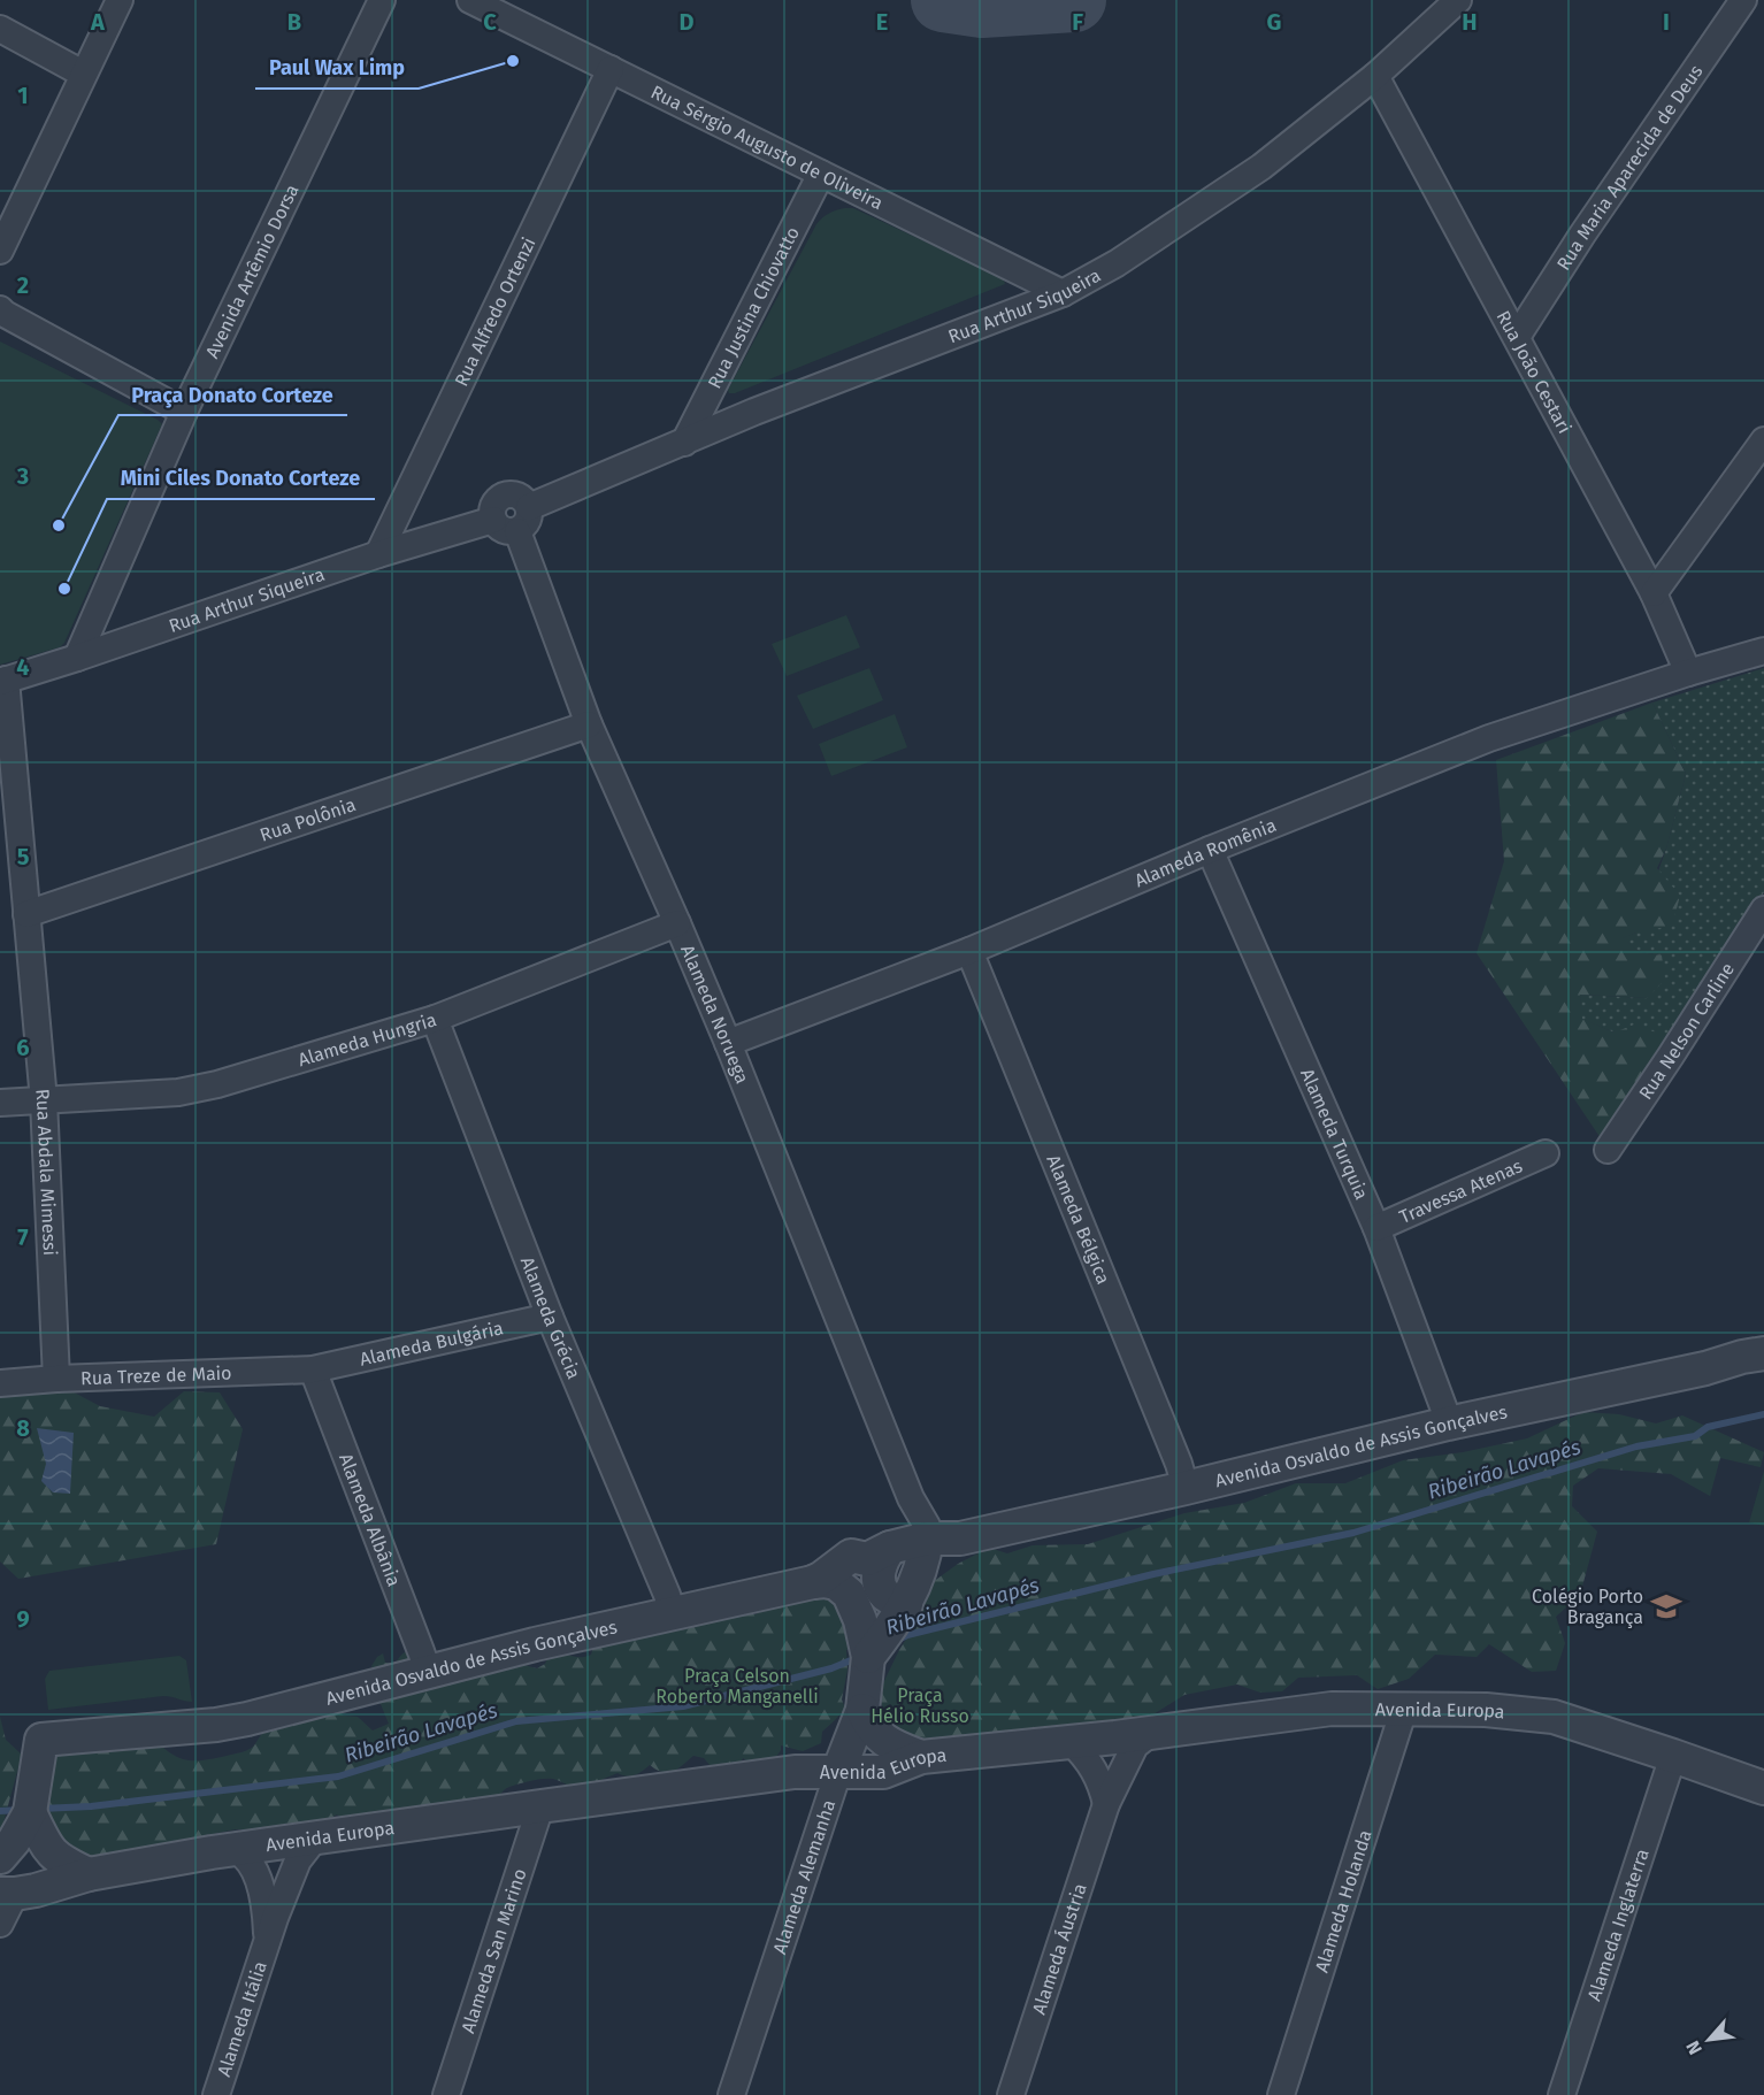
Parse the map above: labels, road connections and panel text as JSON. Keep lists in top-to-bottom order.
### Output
{
  "streets": {
    "street": [
      "Rua Sérgio Augusto de Oliveira",
      "Rua Maria Aparecida de Deus",
      "Avenida Artêmio Dorsa",
      "Rua Arthur Siqueira",
      "Rua Justina Chiovatto",
      "Rua Alfredo Ortenzi",
      "Rua João Cestari",
      "Rua Polônia",
      "Alameda Romênia",
      "Alameda Noruega",
      "Rua Nelson Carline",
      "Alameda Hungria",
      "Alameda Turquia",
      "Rua Abdala Mimessi",
      "Travessa Atenas",
      "Alameda Bélgica",
      "Alameda Grécia",
      "Alameda Bulgária",
      "Rua Treze de Maio",
      "Avenida Osvaldo de Assis Gonçalves",
      "Alameda Albânia",
      "Avenida Europa",
      "Alameda Alemanha",
      "Alameda Holanda",
      "Alameda Inglaterra",
      "Alameda Áustria",
      "Alameda San Marino",
      "Alameda Itália"
    ]
  },
  "crossings": [
    ["Rua Sérgio Augusto de Oliveira", "Rua Arthur Siqueira"],
    ["Rua Sérgio Augusto de Oliveira", "Rua Justina Chiovatto"],
    ["Rua Sérgio Augusto de Oliveira", "Rua Alfredo Ortenzi"],
    ["Rua Maria Aparecida de Deus", "Rua João Cestari"],
    ["Avenida Artêmio Dorsa", "Rua Arthur Siqueira"],
    ["Rua Arthur Siqueira", "Rua Justina Chiovatto"],
    ["Rua Arthur Siqueira", "Rua Alfredo Ortenzi"],
    ["Rua Arthur Siqueira", "Rua João Cestari"],
    ["Rua Arthur Siqueira", "Alameda Noruega"],
    ["Rua Arthur Siqueira", "Rua Abdala Mimessi"],
    ["Rua João Cestari", "Alameda Romênia"],
    ["Rua Polônia", "Alameda Noruega"],
    ["Rua Polônia", "Rua Abdala Mimessi"],
    ["Alameda Romênia", "Alameda Noruega"],
    ["Alameda Romênia", "Alameda Turquia"],
    ["Alameda Romênia", "Alameda Bélgica"],
    ["Alameda Noruega", "Alameda Hungria"],
    ["Alameda Noruega", "Avenida Osvaldo de Assis Gonçalves"],
    ["Alameda Noruega", "Alameda Alemanha"],
    ["Alameda Hungria", "Rua Abdala Mimessi"],
    ["Alameda Hungria", "Alameda Grécia"],
    ["Alameda Turquia", "Travessa Atenas"],
    ["Alameda Turquia", "Avenida Osvaldo de Assis Gonçalves"],
    ["Rua Abdala Mimessi", "Rua Treze de Maio"],
    ["Alameda Bélgica", "Avenida Osvaldo de Assis Gonçalves"],
    ["Alameda Grécia", "Alameda Bulgária"],
    ["Alameda Grécia", "Avenida Osvaldo de Assis Gonçalves"],
    ["Alameda Bulgária", "Rua Treze de Maio"],
    ["Alameda Bulgária", "Alameda Albânia"],
    ["Rua Treze de Maio", "Alameda Albânia"],
    ["Avenida Osvaldo de Assis Gonçalves", "Alameda Albânia"],
    ["Avenida Osvaldo de Assis Gonçalves", "Alameda Alemanha"],
    ["Avenida Europa", "Alameda Alemanha"],
    ["Avenida Europa", "Alameda Holanda"],
    ["Avenida Europa", "Alameda Inglaterra"],
    ["Avenida Europa", "Alameda Áustria"],
    ["Avenida Europa", "Alameda San Marino"],
    ["Avenida Europa", "Alameda Itália"]
  ],
  "water": ["Ribeirão Lavapés"],
  "parks": ["Praça Celson Roberto Manganelli", "Praça Hélio Russo"],
  "places": {
    "other": ["Paul Wax Limp", "Praça Donato Corteze", "Mini Ciles Donato Corteze"],
    "school or university": ["Colégio Porto Bragança"]
  },
  "north": "bottom left",
  "grid": {
    "columns": [
      "A",
      "B",
      "C",
      "D",
      "E",
      "F",
      "G",
      "H",
      "I"
    ],
    "rows": [
      "1",
      "2",
      "3",
      "4",
      "5",
      "6",
      "7",
      "8",
      "9"
    ]
  }
}
